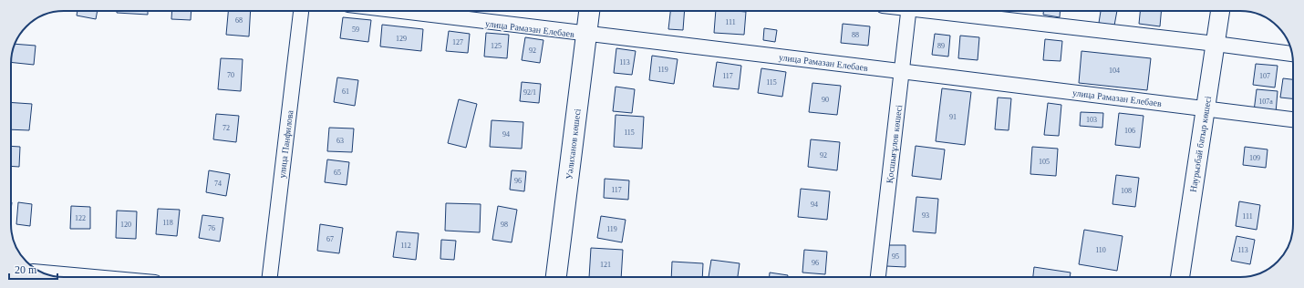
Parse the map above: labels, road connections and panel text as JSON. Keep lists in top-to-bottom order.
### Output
{
  "streets": {
    "main road": ["Уәлиханов көшесі"],
    "street": [
      "улица Рамазан Елебаев",
      "улица Панфилова",
      "Қосшығұлов көшесі",
      "Наурызбай батыр көшесі"
    ]
  },
  "crossings": [
    ["улица Рамазан Елебаев", "Уәлиханов көшесі"],
    ["улица Рамазан Елебаев", "Қосшығұлов көшесі"],
    ["улица Рамазан Елебаев", "Наурызбай батыр көшесі"]
  ],
  "house_numbers": [
    "68",
    "111",
    "59",
    "88",
    "129",
    "127",
    "125",
    "89",
    "92",
    "113",
    "119",
    "104",
    "70",
    "117",
    "107",
    "115",
    "61",
    "92/1",
    "90",
    "107а",
    "91",
    "103",
    "72",
    "106",
    "115",
    "94",
    "63",
    "92",
    "109",
    "105",
    "65",
    "96",
    "74",
    "117",
    "108",
    "94",
    "93",
    "111",
    "122",
    "118",
    "120",
    "98",
    "76",
    "119",
    "67",
    "112",
    "110",
    "113",
    "95",
    "96",
    "121"
  ],
  "scale_bar": "20 m"
}
